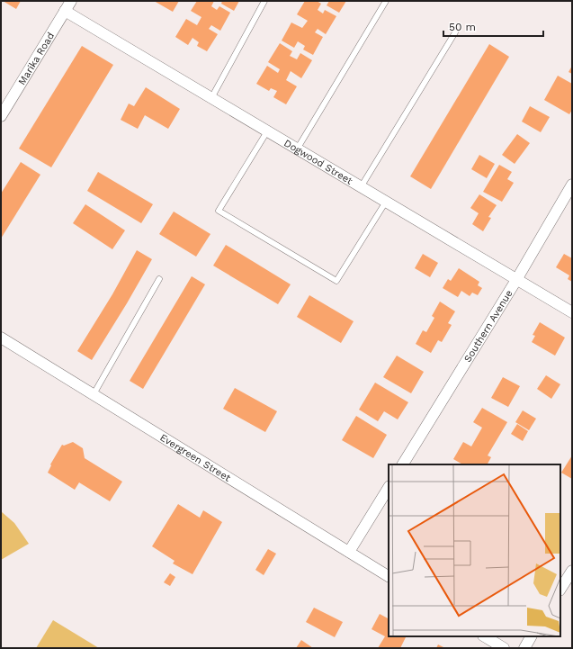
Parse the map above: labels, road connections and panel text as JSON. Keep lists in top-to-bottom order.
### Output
{
  "streets": {
    "street": [
      "Marika Road",
      "Dogwood Street",
      "Southern Avenue",
      "Evergreen Street"
    ]
  },
  "crossings": [
    ["Marika Road", "Dogwood Street"],
    ["Dogwood Street", "Southern Avenue"]
  ],
  "scale_bar": "50 m"
}
